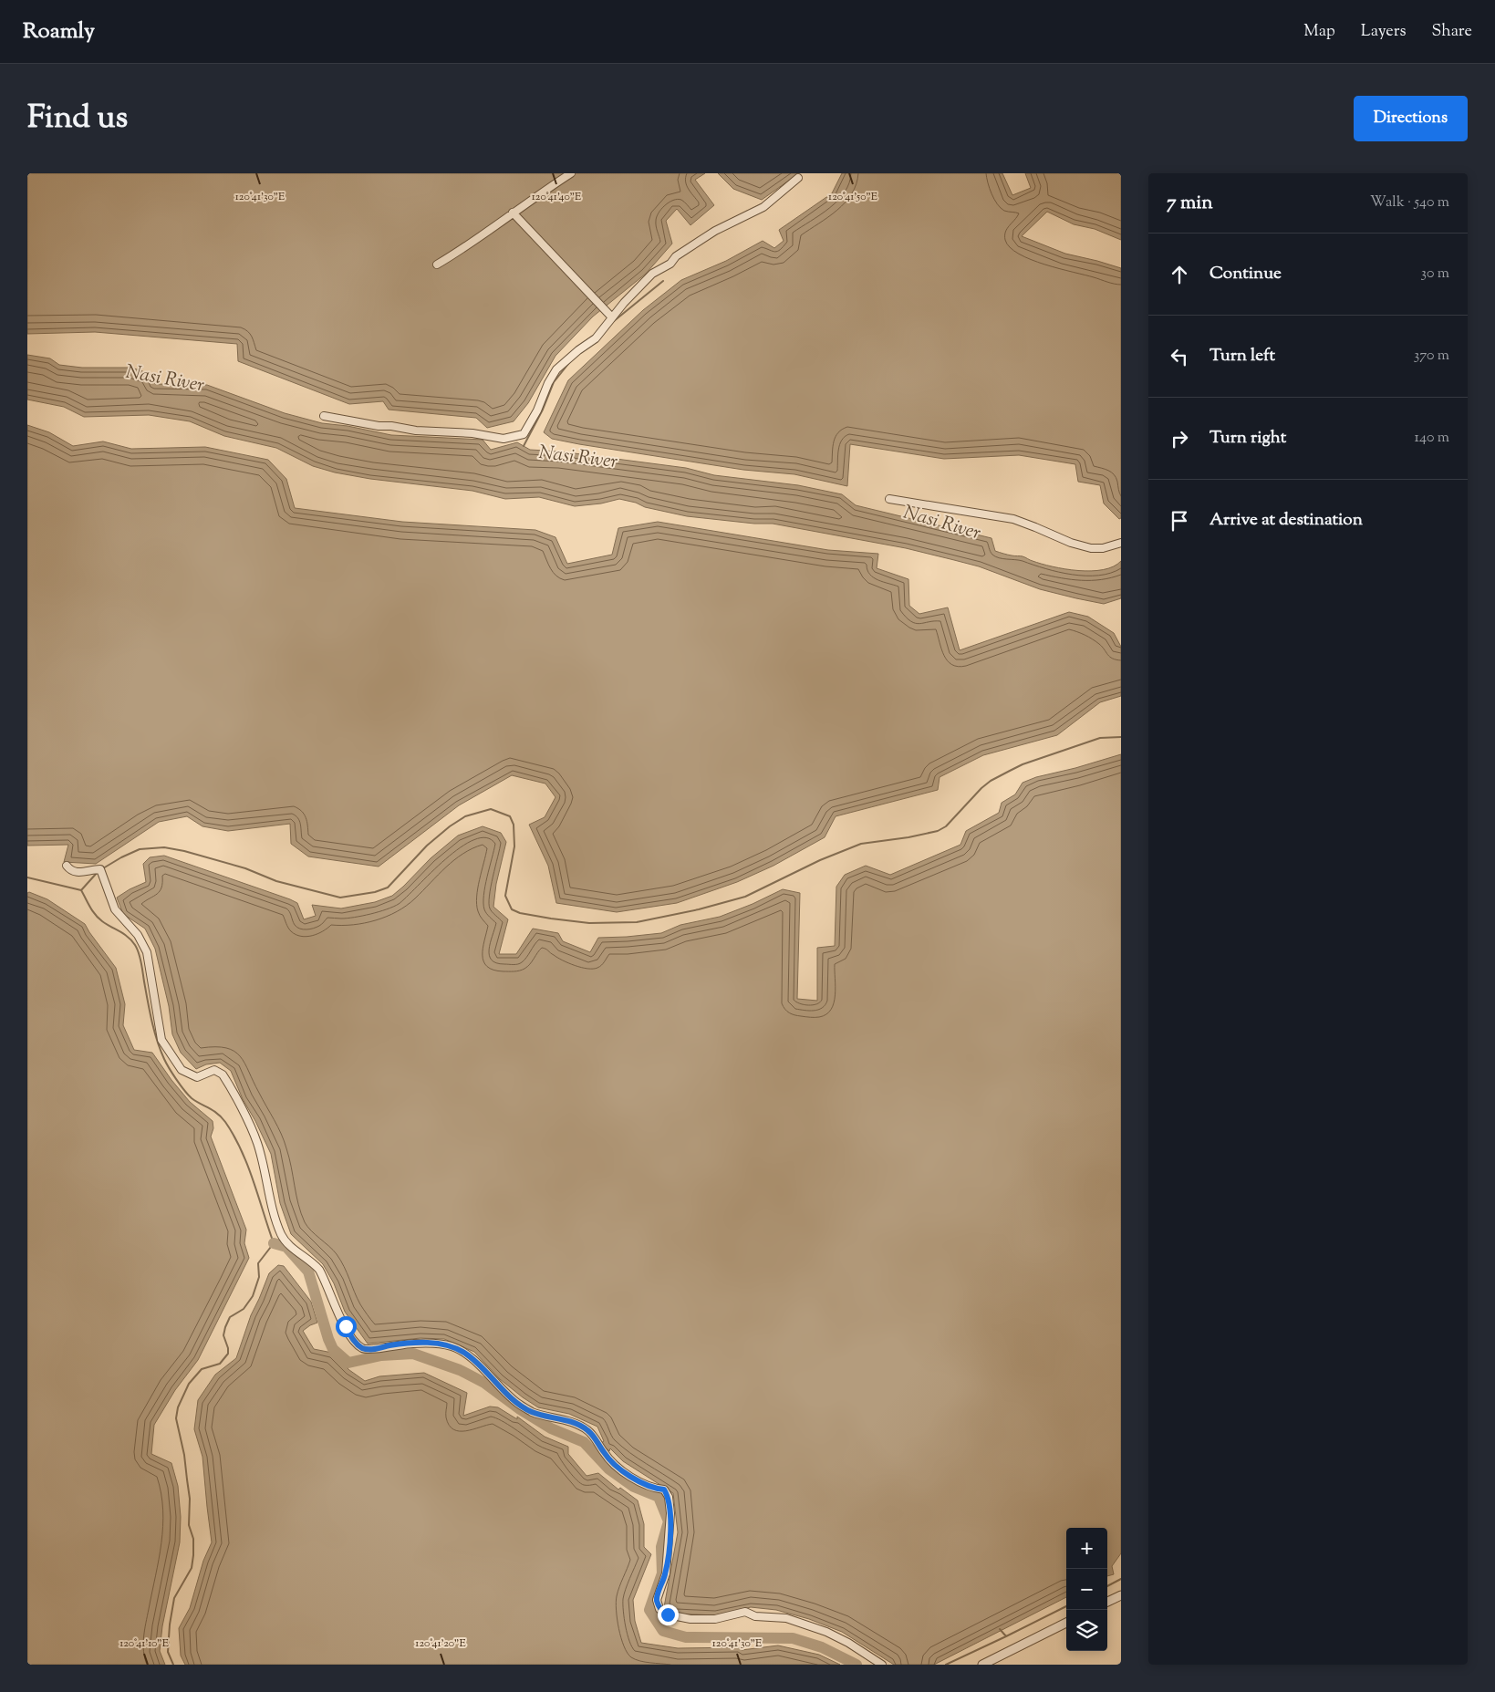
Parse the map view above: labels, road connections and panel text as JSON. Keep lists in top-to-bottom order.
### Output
{
  "water": ["Nasi River"],
  "page": {
    "header": "Roamly",
    "nav": ["Map", "Layers", "Share"],
    "title": "Find us",
    "buttons": "Directions",
    "heading": ["7 min", "Walk · 540 m"],
    "list": [
      ["Continue", "30 m"],
      ["Turn left", "370 m"],
      ["Turn right", "140 m"],
      "Arrive at destination"
    ],
    "map_buttons": ["+", "−"]
  },
  "coordinates": [
    "120°41'30\"E",
    "120°41'40\"E",
    "120°41'50\"E",
    "120°41'10\"E",
    "120°41'20\"E"
  ]
}
